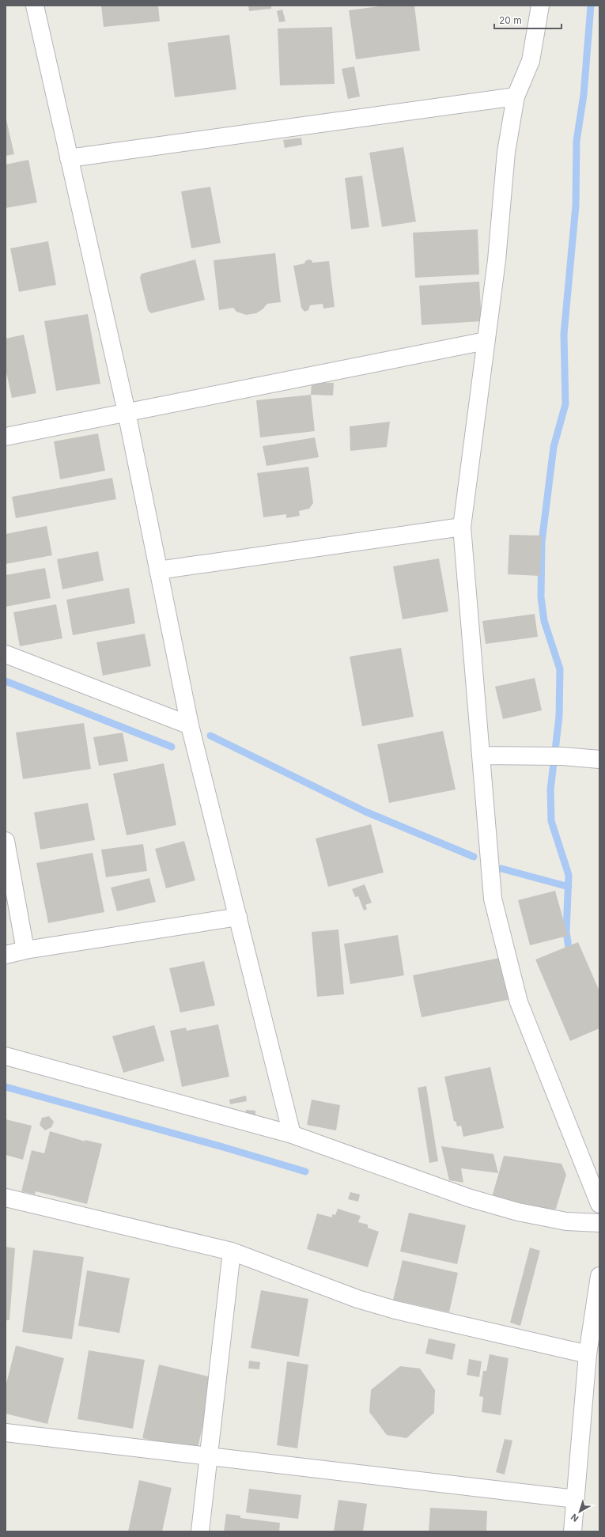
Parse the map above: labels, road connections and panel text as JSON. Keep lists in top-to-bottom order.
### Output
{
  "scale_bar": "20 m",
  "north": "bottom left"
}
